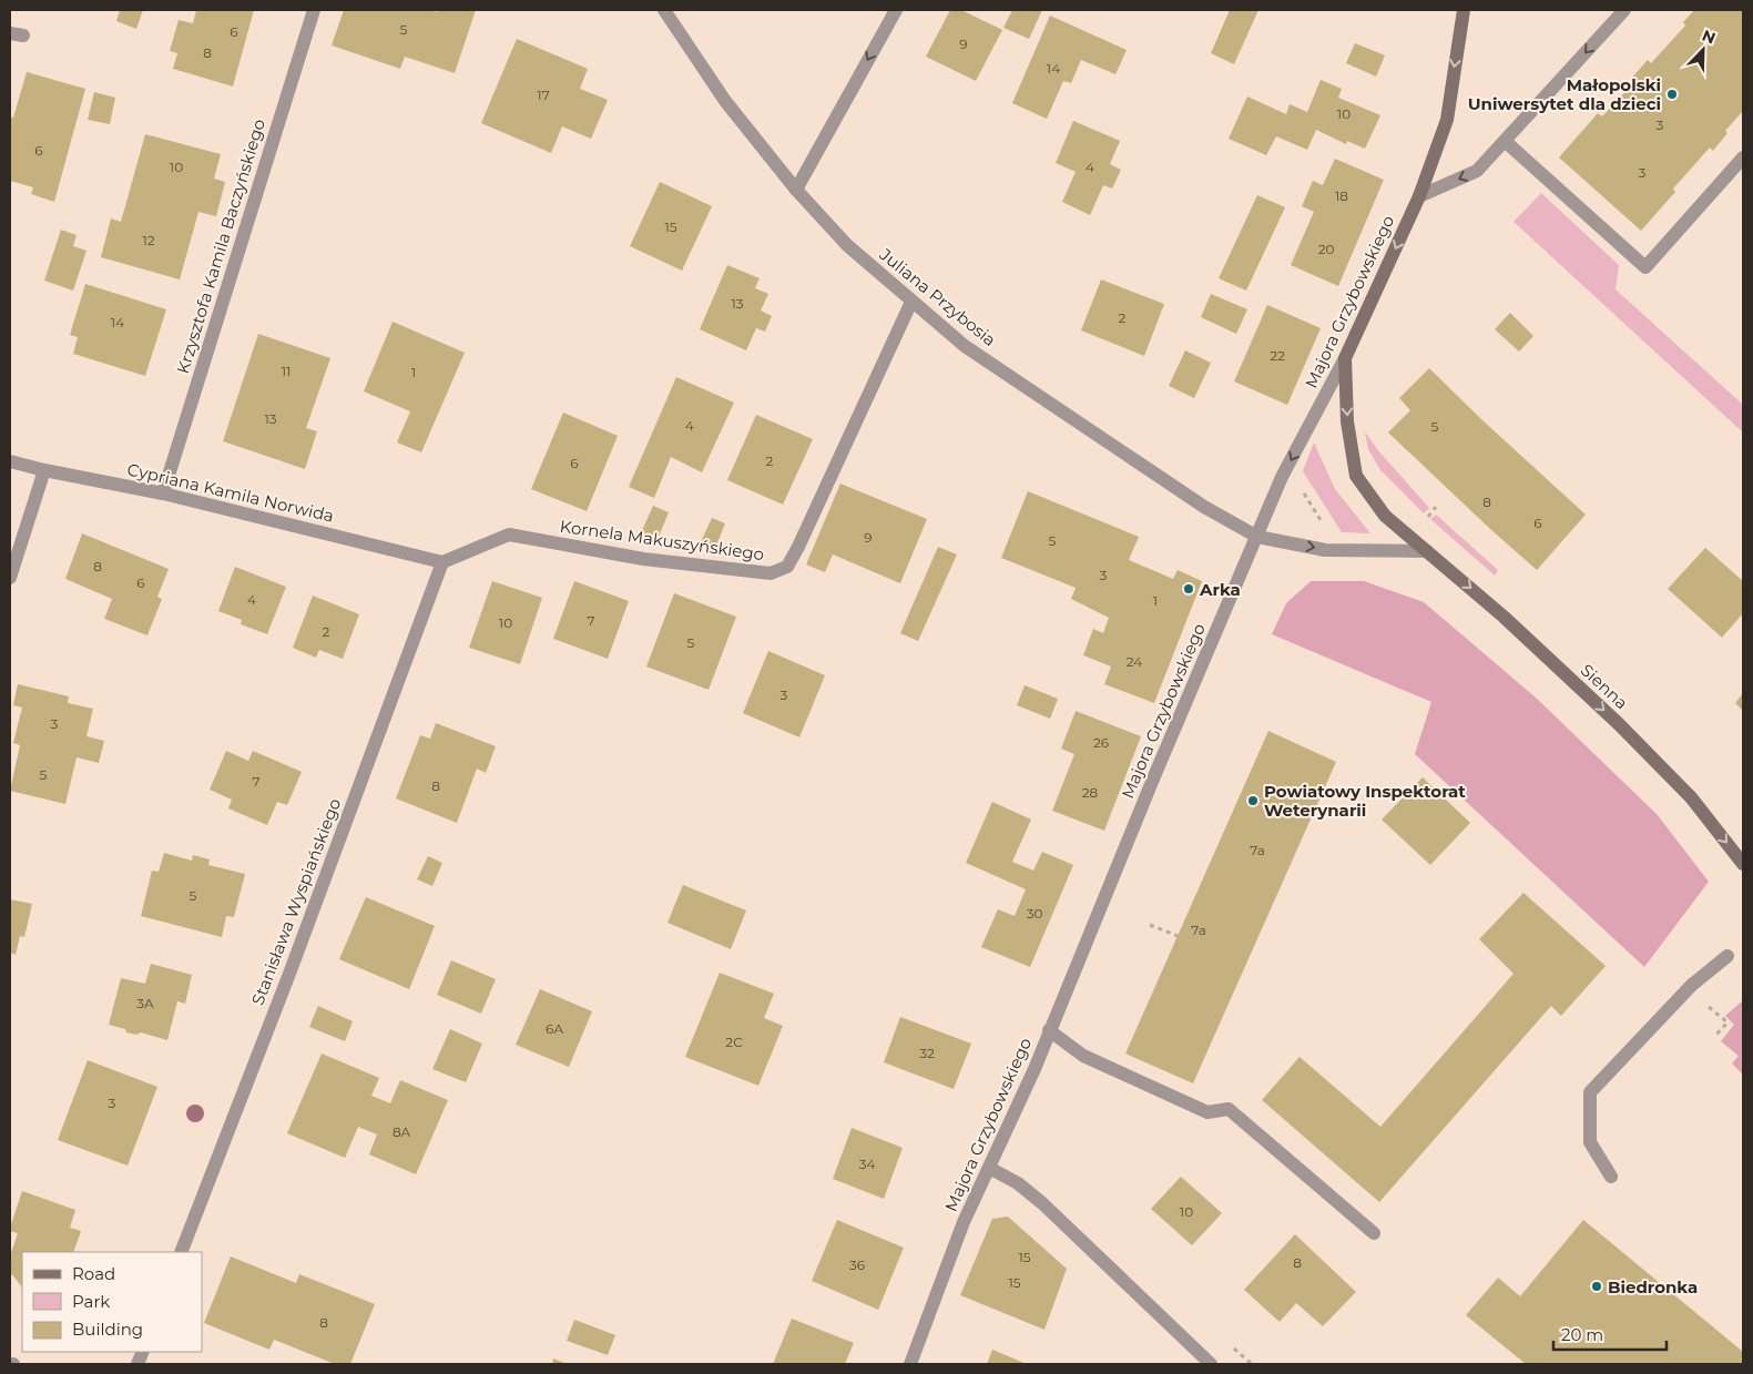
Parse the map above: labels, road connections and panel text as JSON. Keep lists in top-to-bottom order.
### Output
{
  "streets": {
    "street": [
      "Krzysztofa Kamila Baczyńskiego",
      "Juliana Przybosia",
      "Majora Grzybowskiego",
      "Cypriana Kamila Norwida",
      "Kornela Makuszyńskiego",
      "Sienna",
      "Stanisława Wyspiańskiego"
    ]
  },
  "crossings": [
    ["Krzysztofa Kamila Baczyńskiego", "Cypriana Kamila Norwida"],
    ["Juliana Przybosia", "Majora Grzybowskiego"],
    ["Juliana Przybosia", "Kornela Makuszyńskiego"],
    ["Majora Grzybowskiego", "Sienna"],
    ["Cypriana Kamila Norwida", "Kornela Makuszyńskiego"],
    ["Cypriana Kamila Norwida", "Stanisława Wyspiańskiego"],
    ["Kornela Makuszyńskiego", "Stanisława Wyspiańskiego"]
  ],
  "one_way": ["Majora Grzybowskiego", "Sienna"],
  "places": [
    "Małopolski Uniwersytet dla dzieci",
    "Arka",
    "Powiatowy Inspektorat Weterynarii",
    "Biedronka"
  ],
  "house_numbers": [
    "5",
    "6",
    "9",
    "8",
    "14",
    "17",
    "10",
    "3",
    "6",
    "10",
    "4",
    "3",
    "18",
    "15",
    "12",
    "20",
    "13",
    "2",
    "14",
    "22",
    "11",
    "1",
    "13",
    "4",
    "5",
    "2",
    "6",
    "8",
    "6",
    "9",
    "5",
    "8",
    "3",
    "6",
    "4",
    "1",
    "7",
    "10",
    "2",
    "5",
    "24",
    "3",
    "3",
    "26",
    "5",
    "7",
    "8",
    "28",
    "7a",
    "5",
    "30",
    "7a",
    "3A",
    "6A",
    "2C",
    "32",
    "3",
    "8A",
    "34",
    "10",
    "15",
    "8",
    "36",
    "15",
    "8"
  ],
  "legend": ["Road", "Park", "Building"],
  "scale_bar": "20 m",
  "north": "top right"
}
